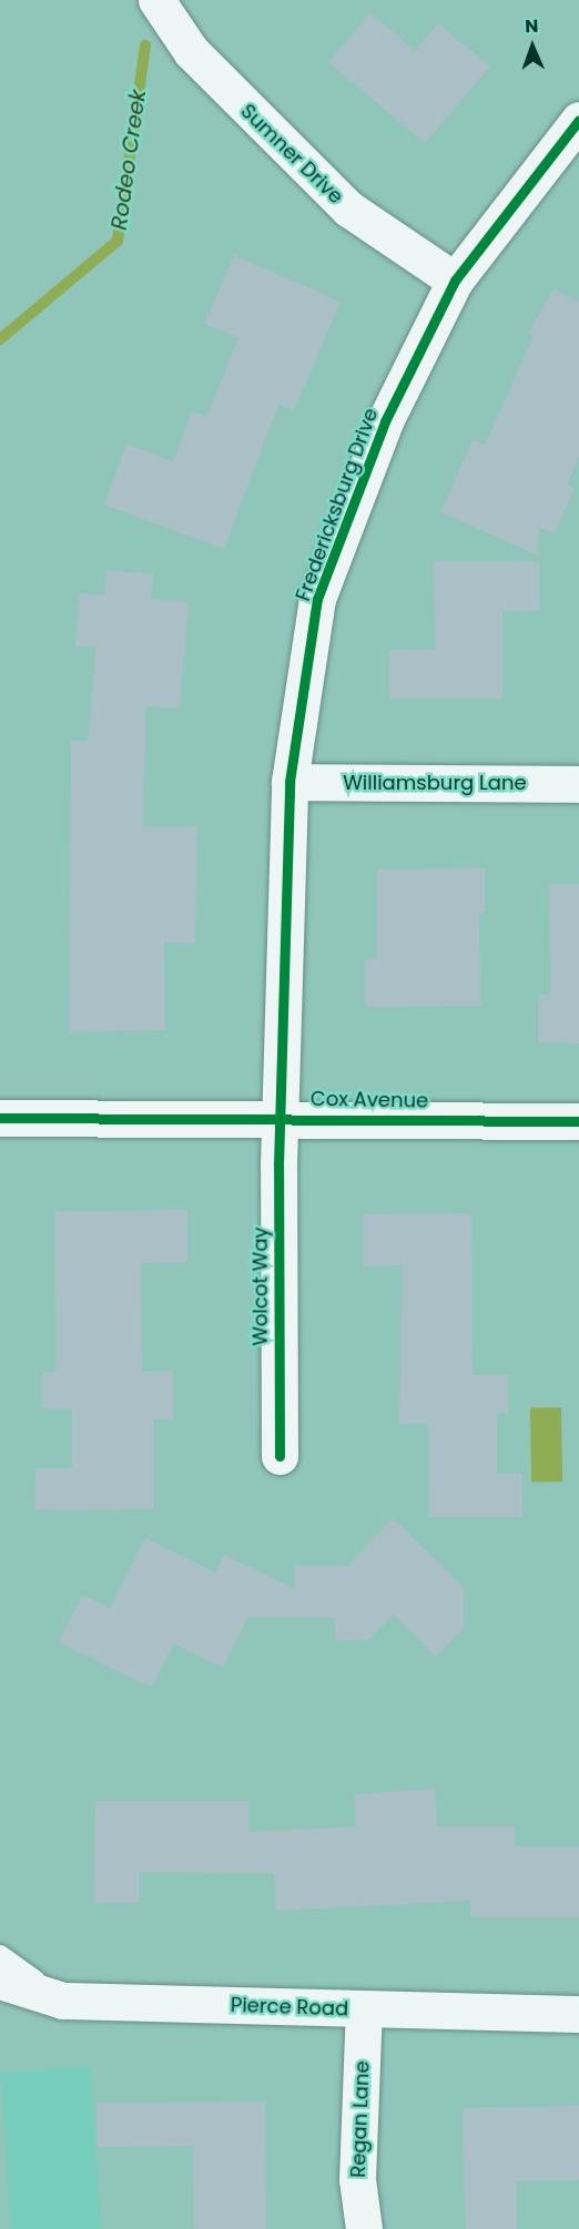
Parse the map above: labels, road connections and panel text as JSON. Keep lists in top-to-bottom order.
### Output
{
  "streets": {
    "street": [
      "Sumner Drive",
      "Fredericksburg Drive",
      "Williamsburg Lane",
      "Cox Avenue",
      "Wolcot Way",
      "Pierce Road",
      "Regan Lane"
    ]
  },
  "crossings": [
    ["Sumner Drive", "Fredericksburg Drive"],
    ["Fredericksburg Drive", "Williamsburg Lane"],
    ["Fredericksburg Drive", "Cox Avenue"],
    ["Fredericksburg Drive", "Wolcot Way"],
    ["Cox Avenue", "Wolcot Way"],
    ["Pierce Road", "Regan Lane"]
  ],
  "water": ["Rodeo Creek"],
  "north": "top"
}
